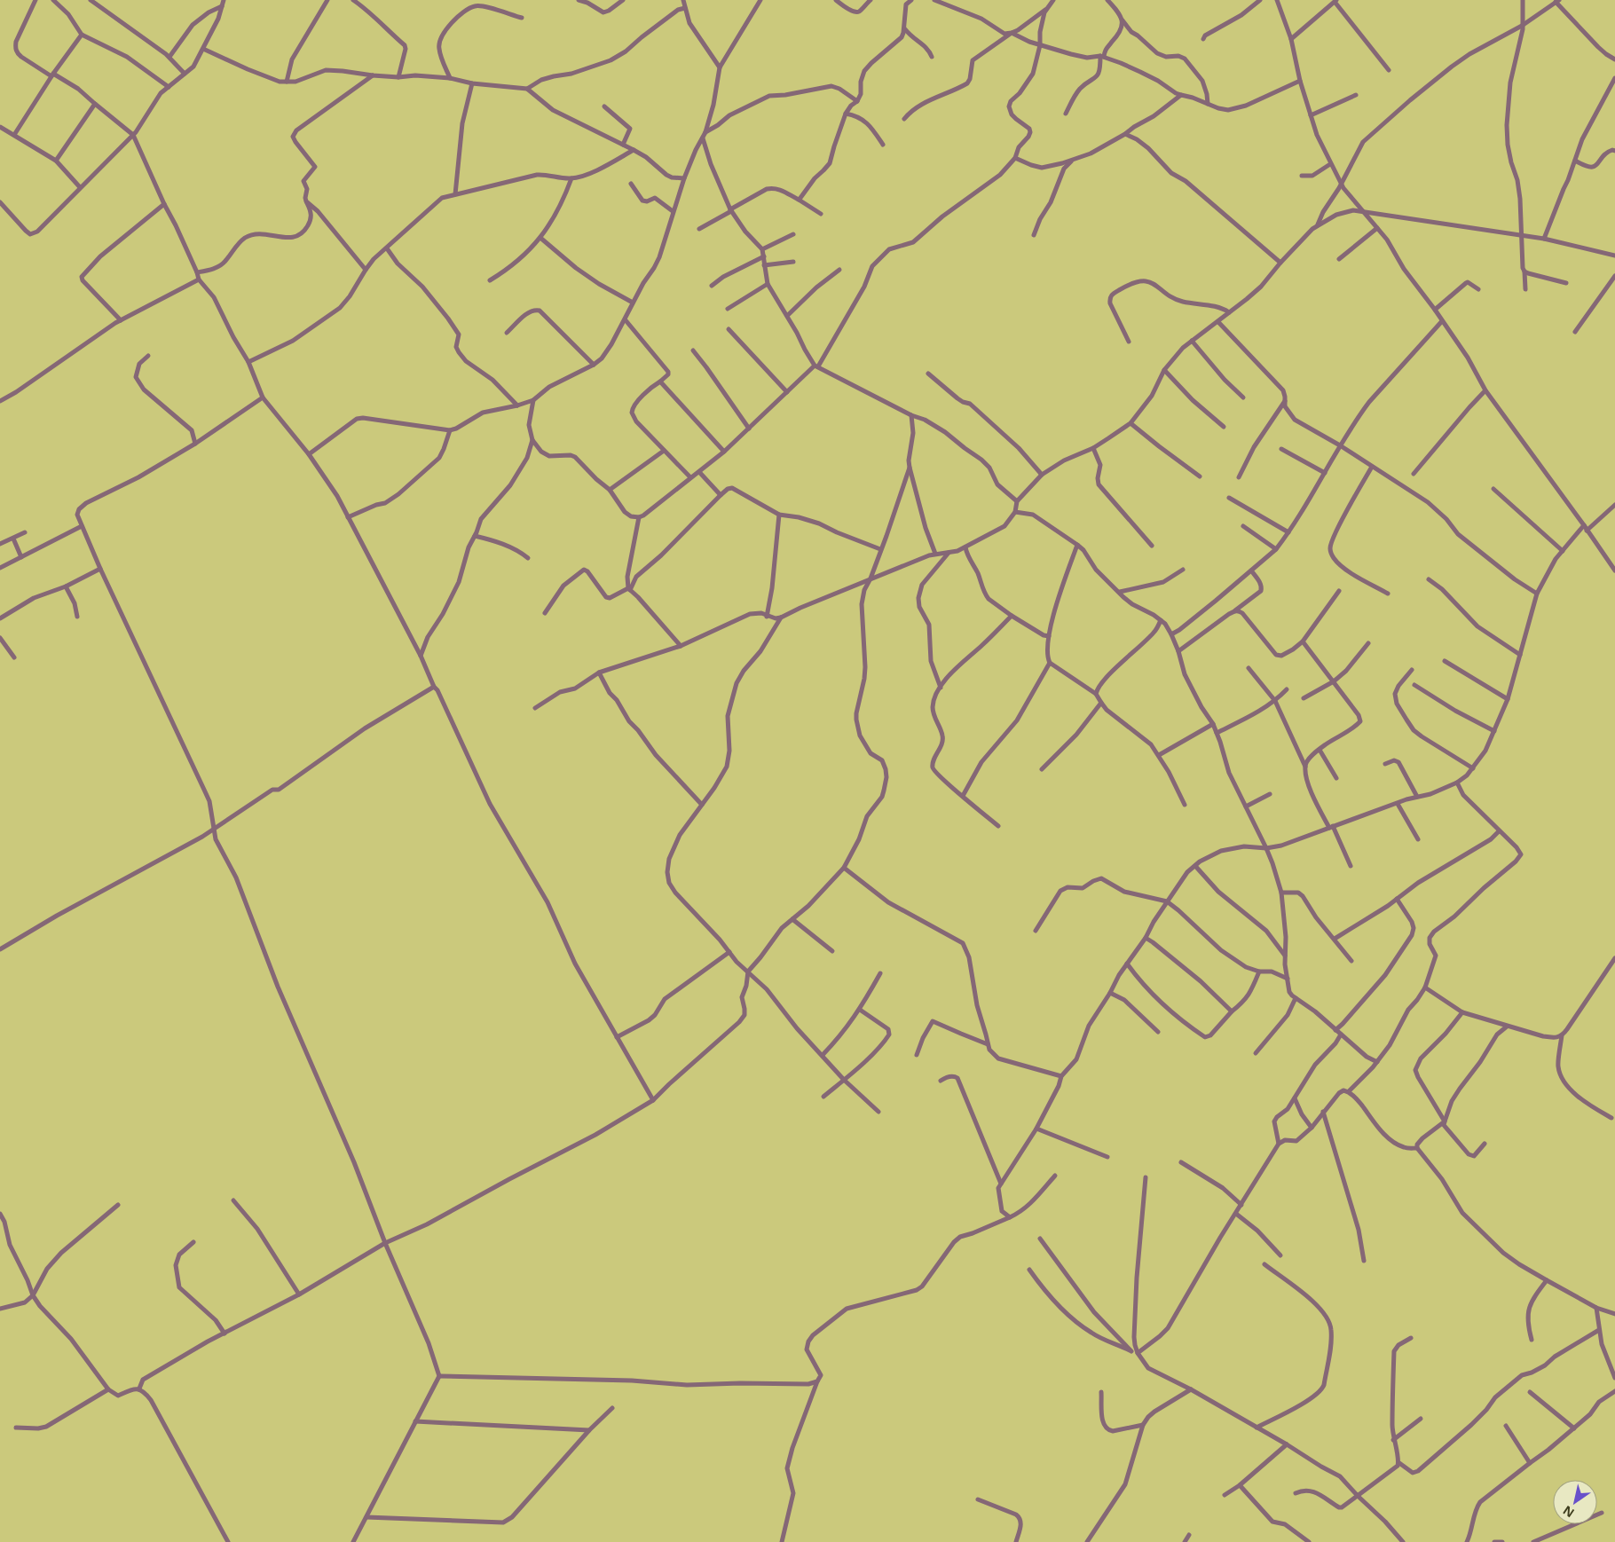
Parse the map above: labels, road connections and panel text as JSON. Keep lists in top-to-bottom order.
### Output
{
  "north": "bottom left"
}
